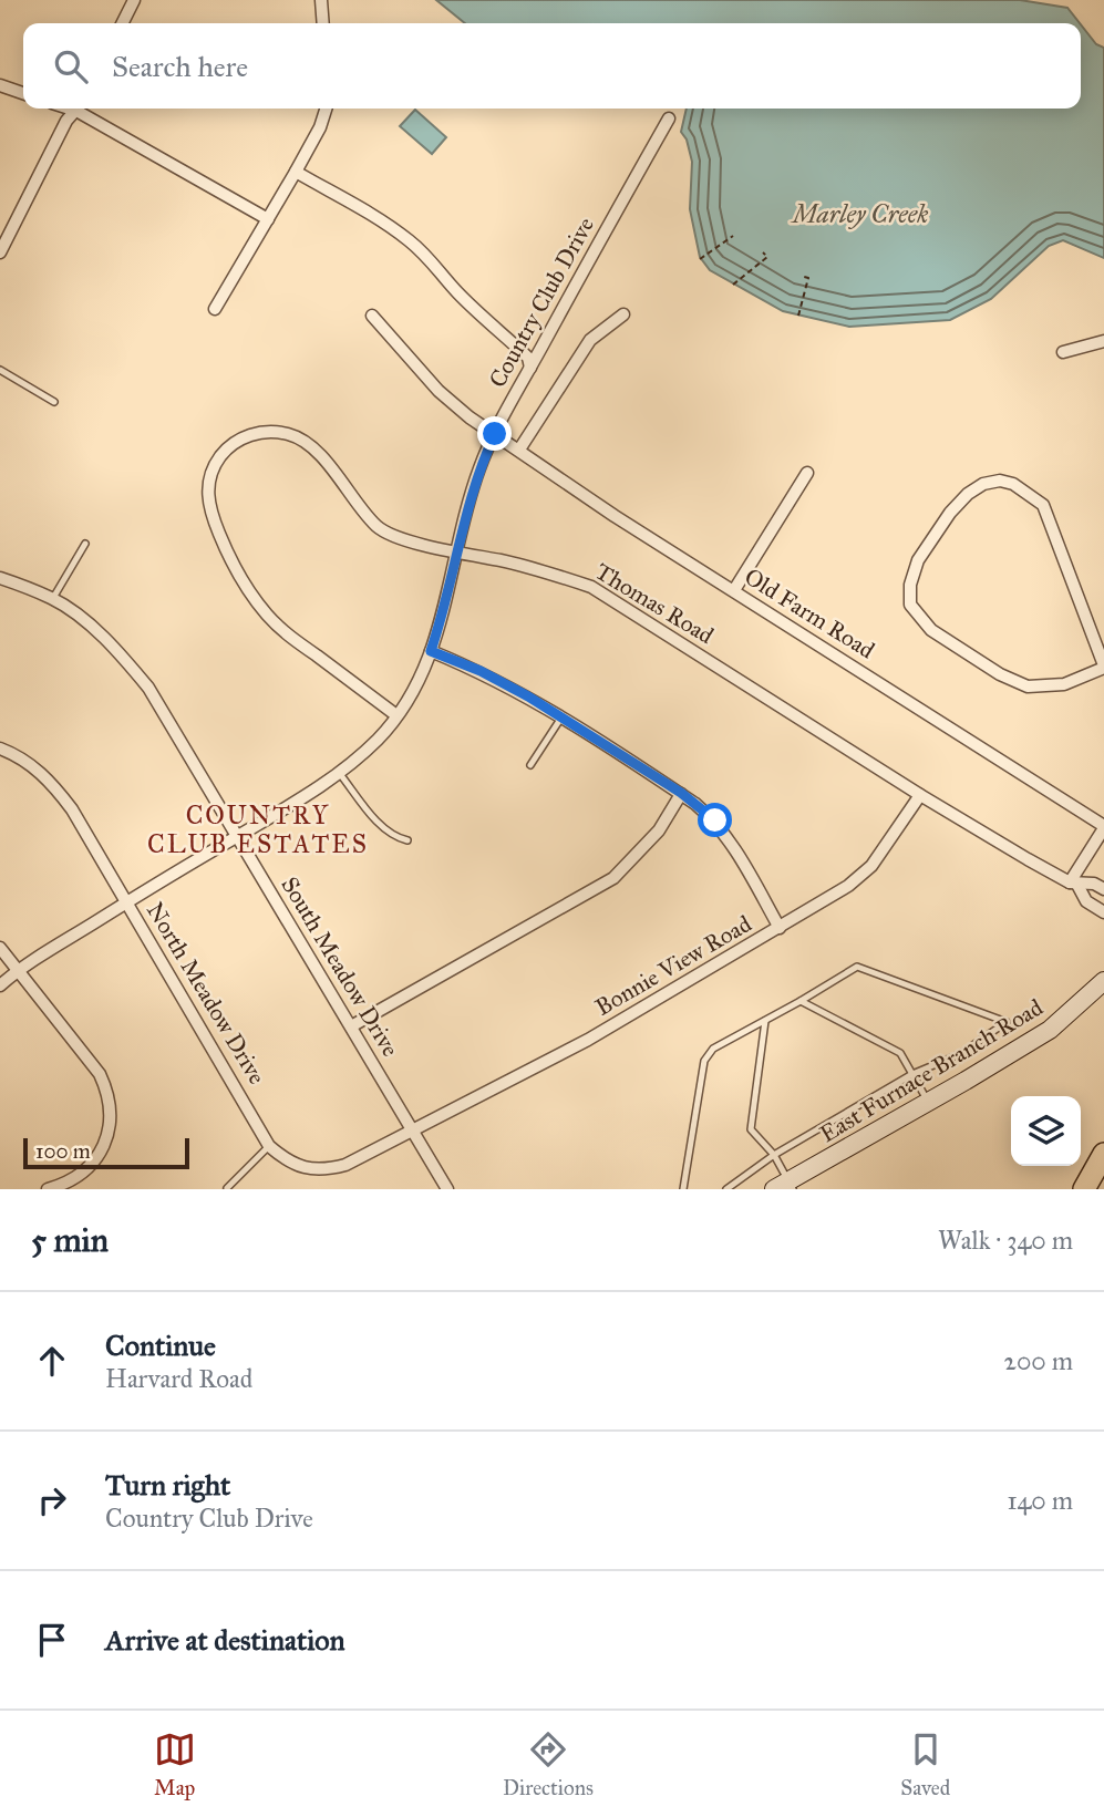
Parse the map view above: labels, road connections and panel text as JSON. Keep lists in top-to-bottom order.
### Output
{
  "streets": {
    "main road": ["East Furnace Branch Road"],
    "street": [
      "Country Club Drive",
      "Thomas Road",
      "Old Farm Road",
      "Bonnie View Road",
      "South Meadow Drive",
      "North Meadow Drive"
    ]
  },
  "crossings": [
    ["Country Club Drive", "Thomas Road"],
    ["Country Club Drive", "Old Farm Road"],
    ["Country Club Drive", "South Meadow Drive"],
    ["Country Club Drive", "North Meadow Drive"],
    ["Thomas Road", "Bonnie View Road"],
    ["Bonnie View Road", "South Meadow Drive"],
    ["Bonnie View Road", "North Meadow Drive"],
    ["South Meadow Drive", "North Meadow Drive"]
  ],
  "districts": ["COUNTRY CLUB ESTATES"],
  "water": ["Marley Creek"],
  "scale_bar": "100 m",
  "page": {
    "search": "Search here",
    "scale": "100 m",
    "heading": ["5 min", "Walk · 340 m"],
    "list": [
      ["Continue", "Harvard Road", "200 m"],
      ["Turn right", "Country Club Drive", "140 m"],
      "Arrive at destination"
    ],
    "nav": ["Map", "Directions", "Saved"]
  }
}
